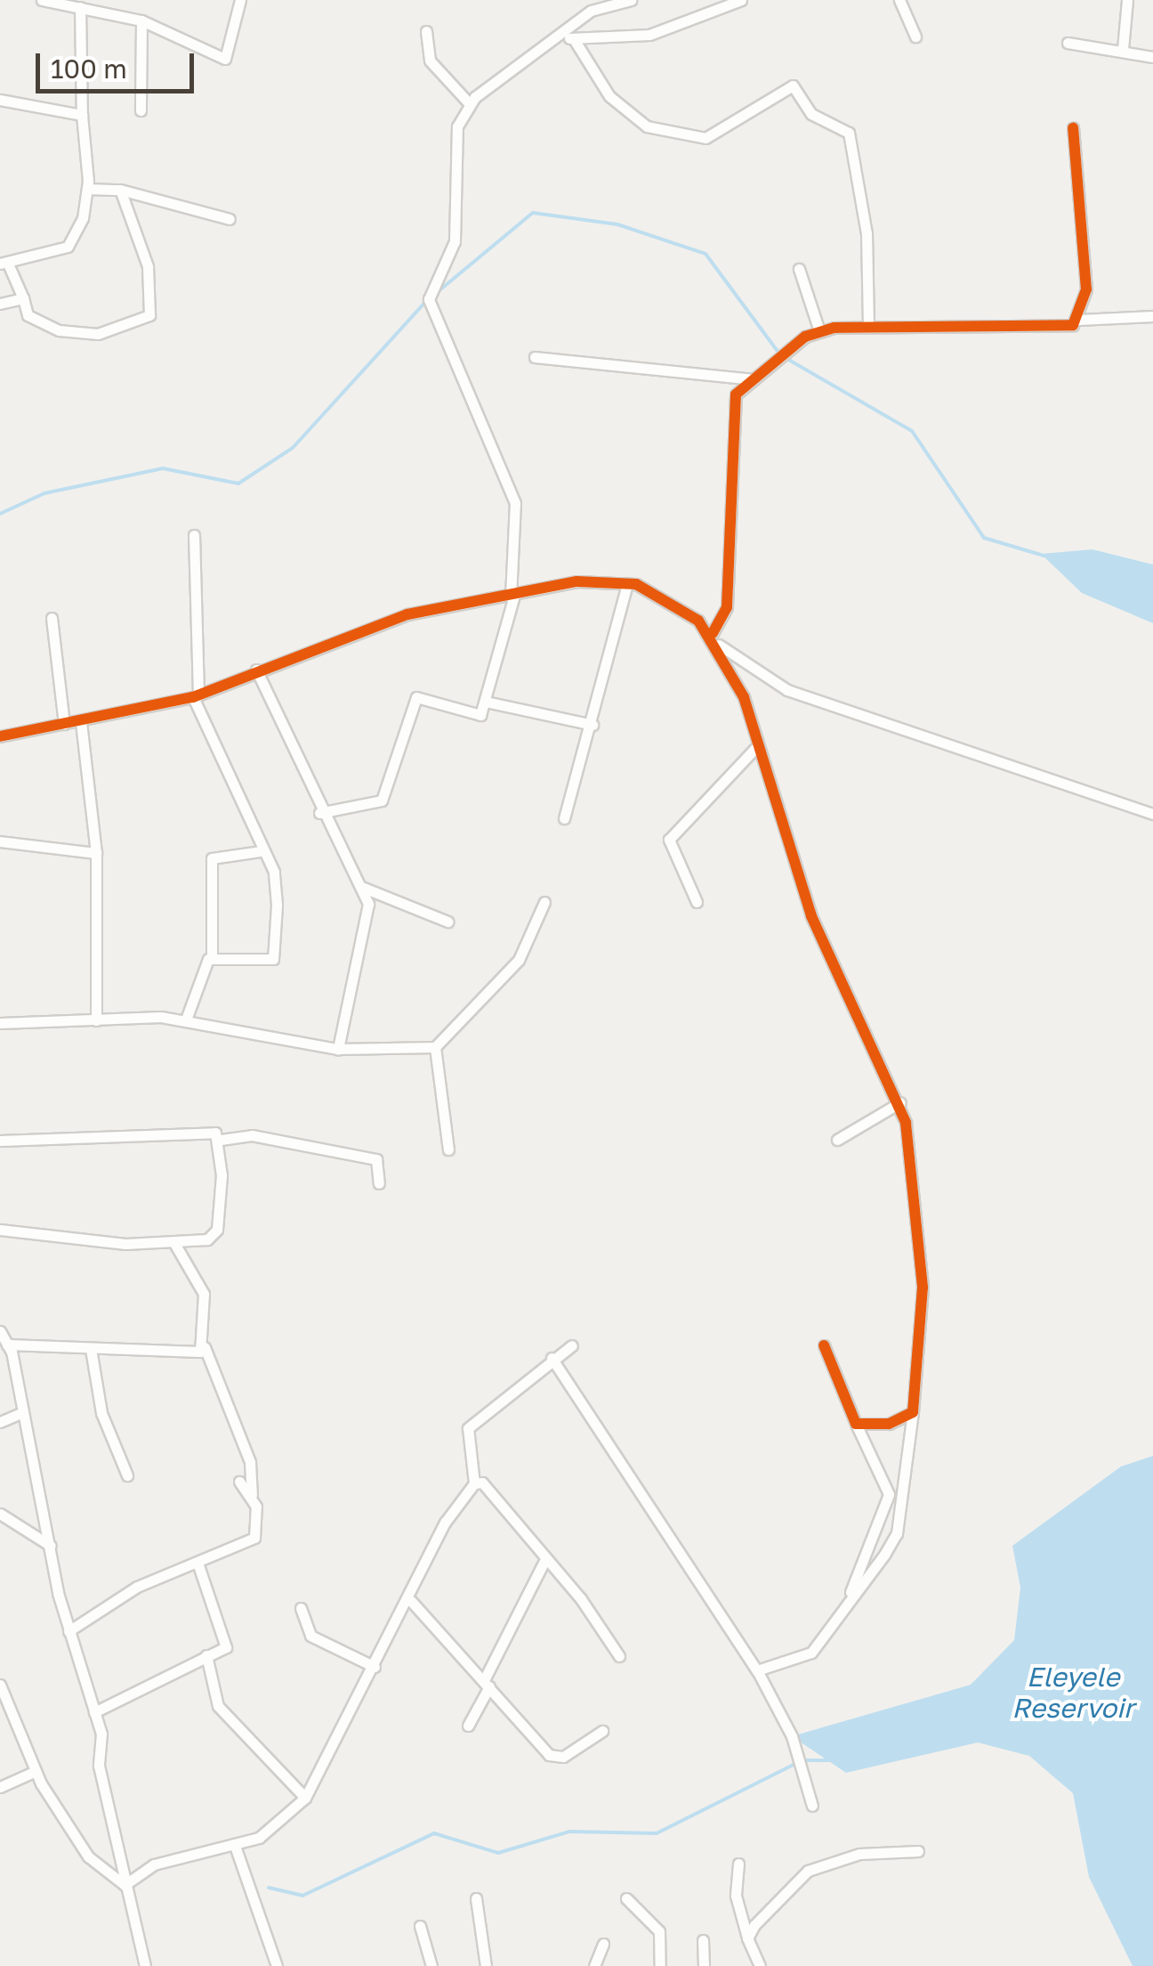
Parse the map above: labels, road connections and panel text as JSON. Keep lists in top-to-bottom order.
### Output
{
  "water": ["Eleyele Reservoir"],
  "scale_bar": "100 m"
}
